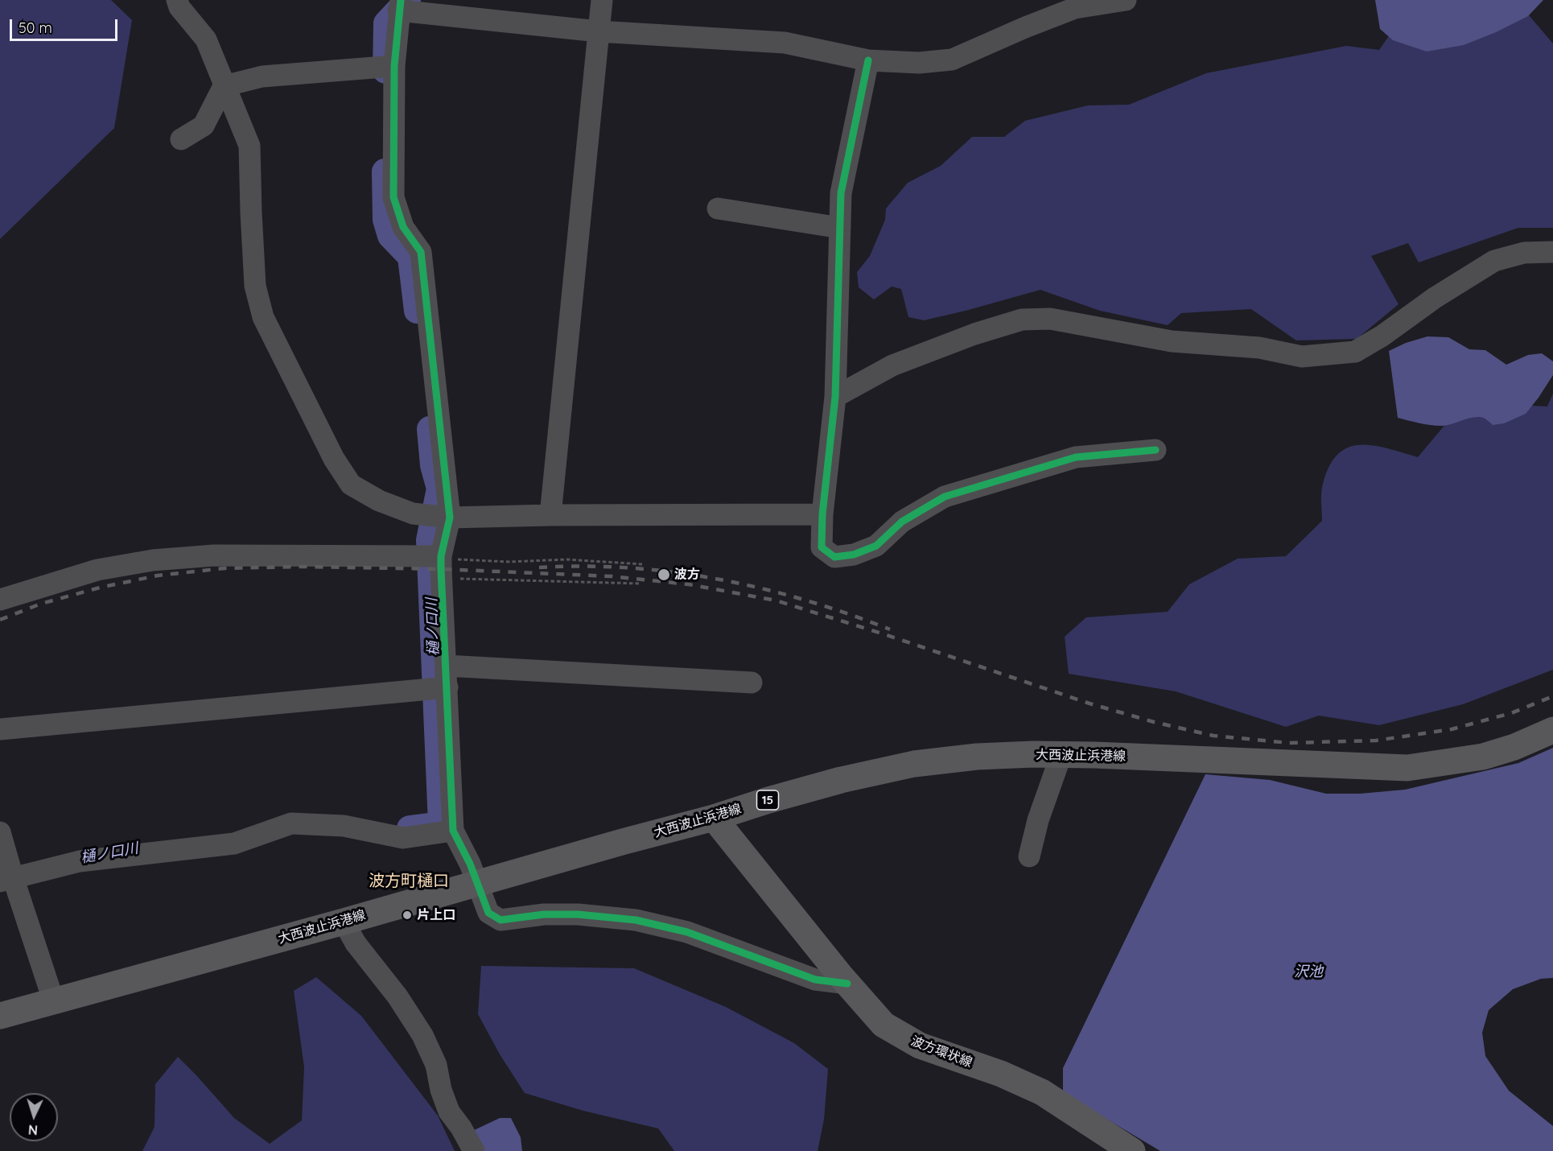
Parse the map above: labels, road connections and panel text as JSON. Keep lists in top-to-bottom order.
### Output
{
  "streets": {
    "main road": ["大西波止浜港線", "15", "波方環状線"]
  },
  "crossings": [
    ["大西波止浜港線", "波方環状線"]
  ],
  "districts": ["波方町樋口"],
  "water": ["樋ノ口川", "沢池"],
  "places": ["波方", "片上口"],
  "scale_bar": "50 m",
  "north": "bottom"
}
